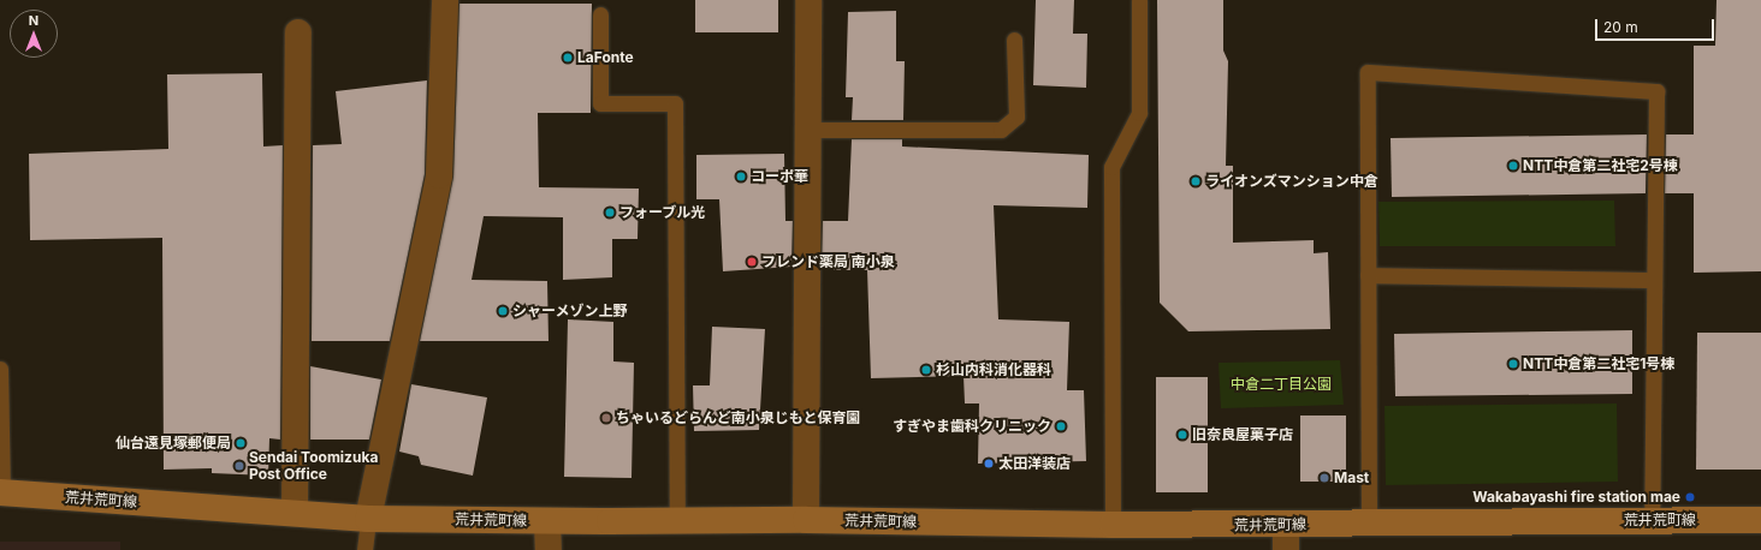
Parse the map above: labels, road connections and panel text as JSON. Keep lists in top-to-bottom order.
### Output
{
  "streets": {
    "main road": ["荒井荒町線"]
  },
  "parks": ["中倉二丁目公園"],
  "places": [
    "LaFonte",
    "NTT中倉第二社宅2号棟",
    "コーポ華",
    "ライオンズマンション中倉",
    "フォーブル光",
    "フレンド薬局 南小泉",
    "シャーメゾン上野",
    "NTT中倉第二社宅1号棟",
    "杉山内科消化器科",
    "ちゃいるどらんど南小泉じもと保育園",
    "すぎやま歯科クリニック",
    "旧奈良屋菓子店",
    "仙台遠見塚郵便局",
    "太田洋装店",
    "Sendai Toomizuka Post Office",
    "Mast",
    "Wakabayashi fire station mae"
  ],
  "scale_bar": "20 m",
  "north": "top"
}
